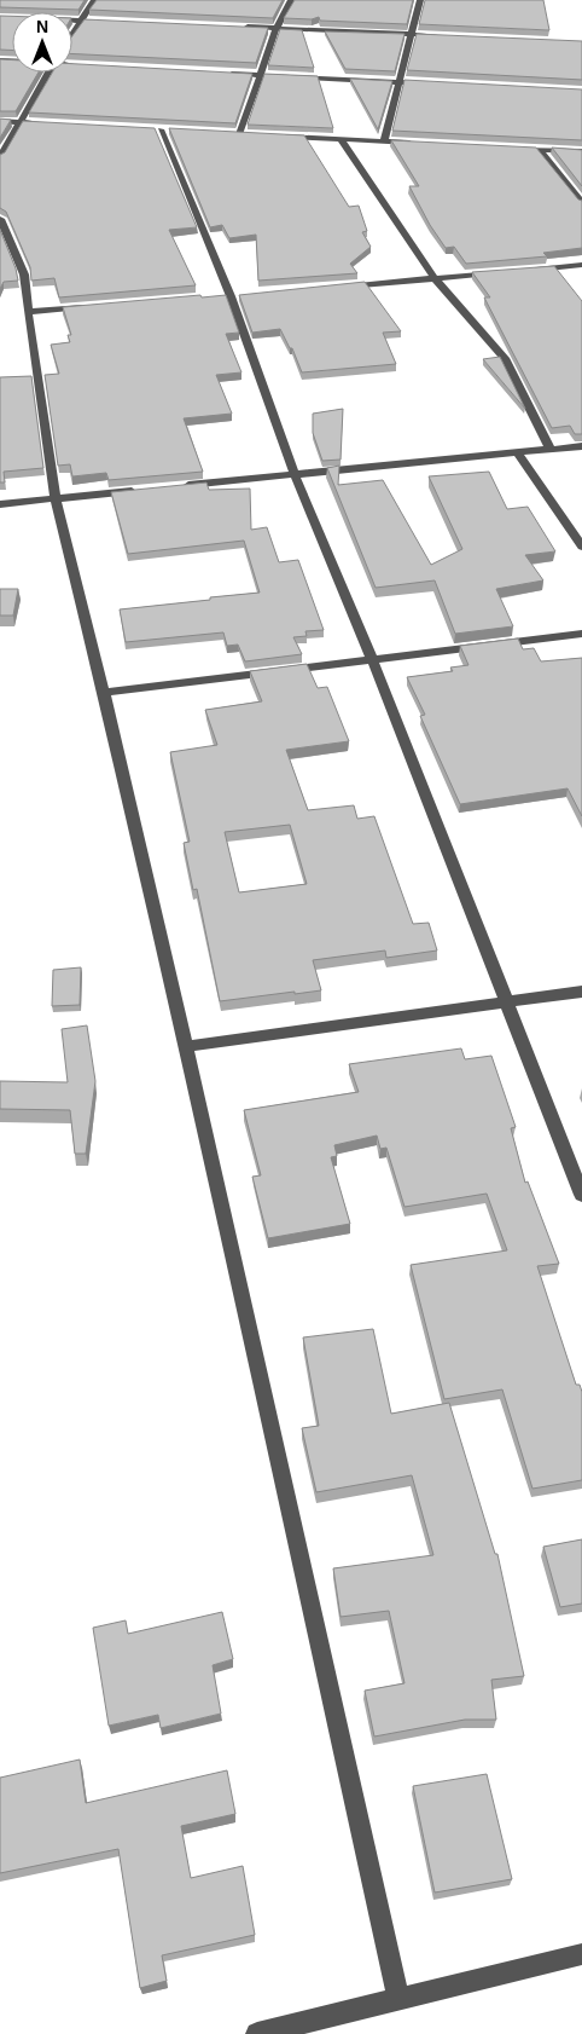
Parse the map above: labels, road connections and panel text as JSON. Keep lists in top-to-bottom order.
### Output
{
  "north": "top"
}
